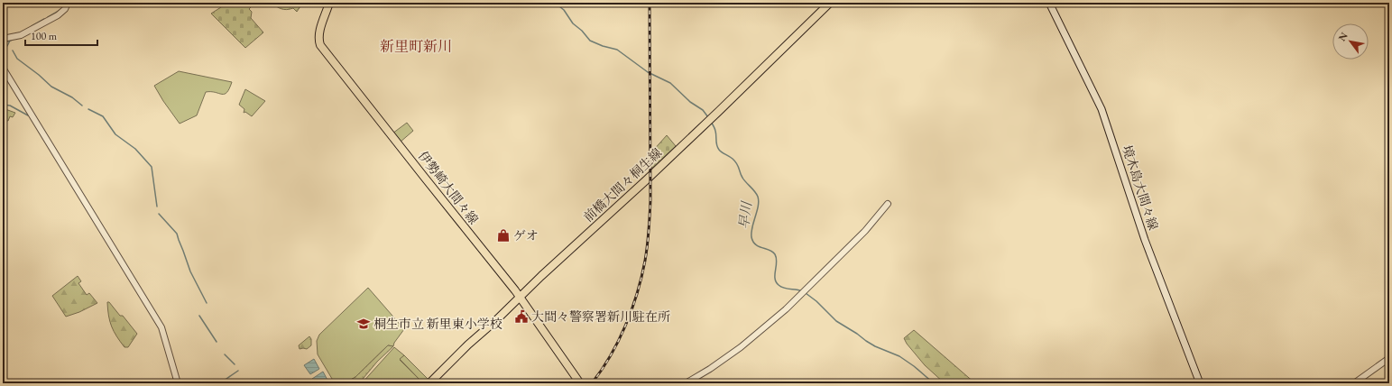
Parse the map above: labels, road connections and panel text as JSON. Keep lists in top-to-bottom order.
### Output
{
  "streets": {
    "main road": ["前橋大間々桐生線", "伊勢崎大間々線", "境木島大間々線"]
  },
  "crossings": [
    ["前橋大間々桐生線", "伊勢崎大間々線"]
  ],
  "districts": ["新里町新川"],
  "water": ["早川"],
  "places": {
    "shop": ["ゲオ"],
    "public building": ["大間々警察署新川駐在所"],
    "school or university": ["桐生市立 新里東小学校"]
  },
  "scale_bar": "100 m",
  "north": "top left"
}
